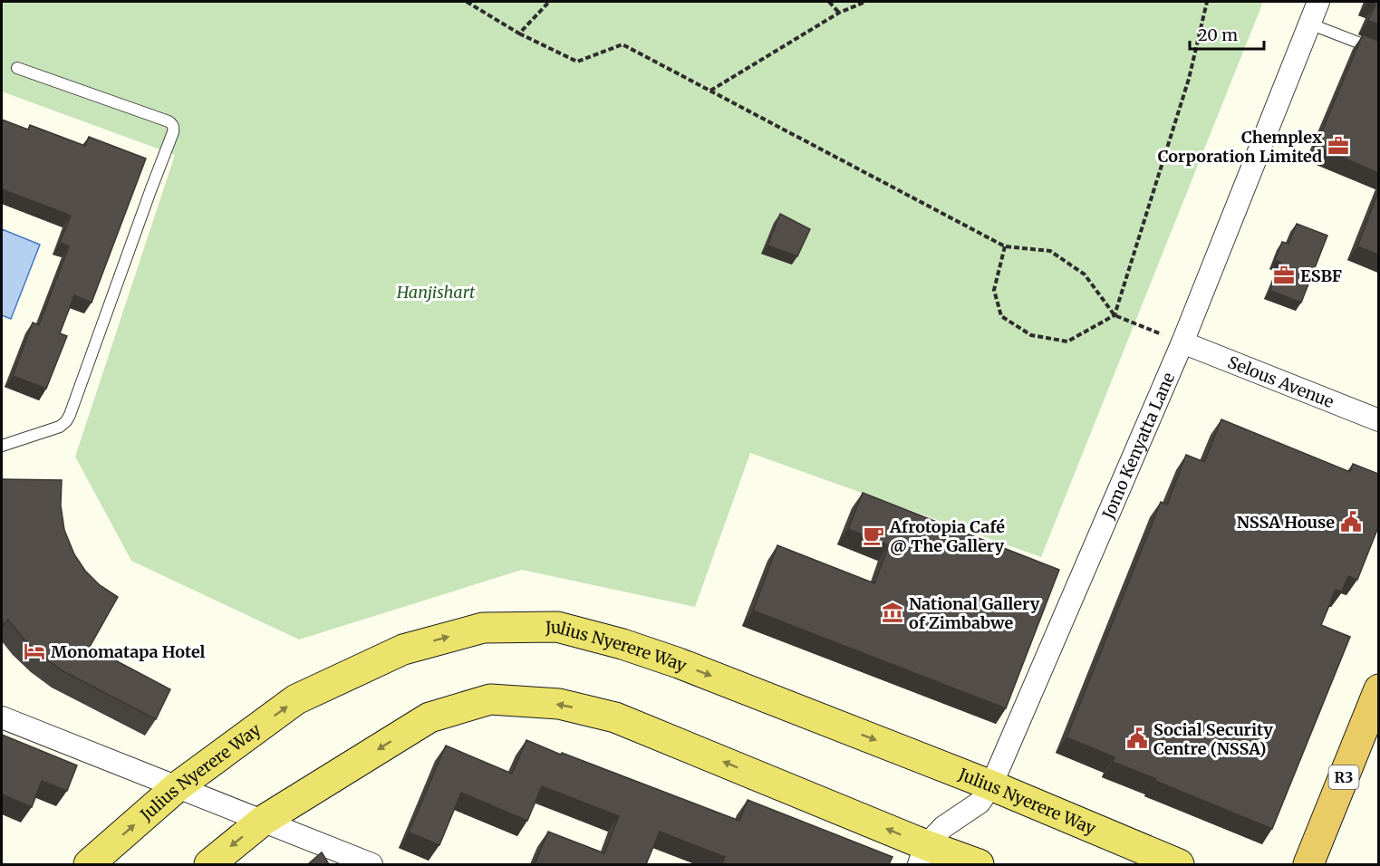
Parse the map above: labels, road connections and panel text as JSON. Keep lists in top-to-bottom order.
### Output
{
  "streets": {
    "highway": ["R3"],
    "main road": ["Julius Nyerere Way"],
    "street": ["Selous Avenue", "Jomo Kenyatta Lane"]
  },
  "crossings": [
    ["Selous Avenue", "Jomo Kenyatta Lane"],
    ["Jomo Kenyatta Lane", "Julius Nyerere Way"]
  ],
  "parks": ["Hanjishart"],
  "places": {
    "office": ["Chemplex Corporation Limited", "ESBF"],
    "public building": ["NSSA House", "Social Security Centre (NSSA)"],
    "cafe": ["Afrotopia Café @ The Gallery"],
    "museum": ["National Gallery of Zimbabwe"],
    "hotel": ["Monomatapa Hotel"]
  },
  "scale_bar": "20 m"
}
